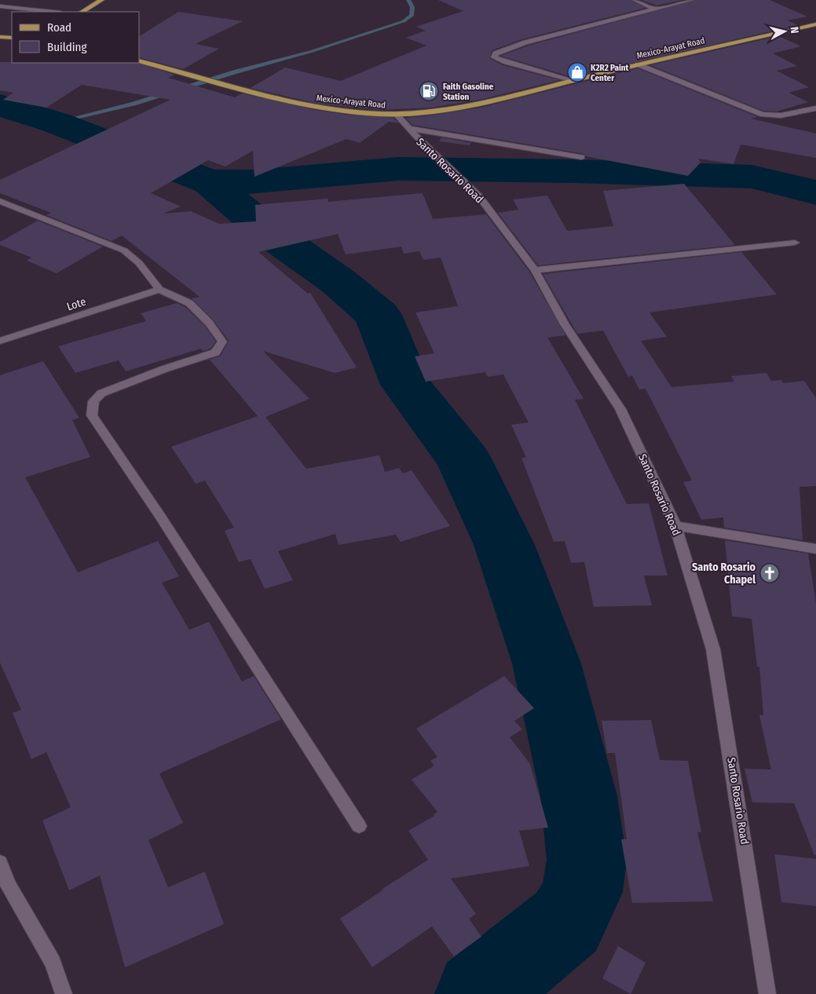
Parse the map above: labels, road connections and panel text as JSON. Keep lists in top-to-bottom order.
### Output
{
  "streets": {
    "main road": ["Mexico-Arayat Road"],
    "street": ["Santo Rosario Road", "Lote"]
  },
  "crossings": [
    ["Mexico-Arayat Road", "Santo Rosario Road"]
  ],
  "places": {
    "shop": ["K2R2 Paint Center"],
    "fuel station": ["Faith Gasoline Station"],
    "church": ["Santo Rosario Chapel"]
  },
  "legend": ["Road", "Building"],
  "north": "right"
}
